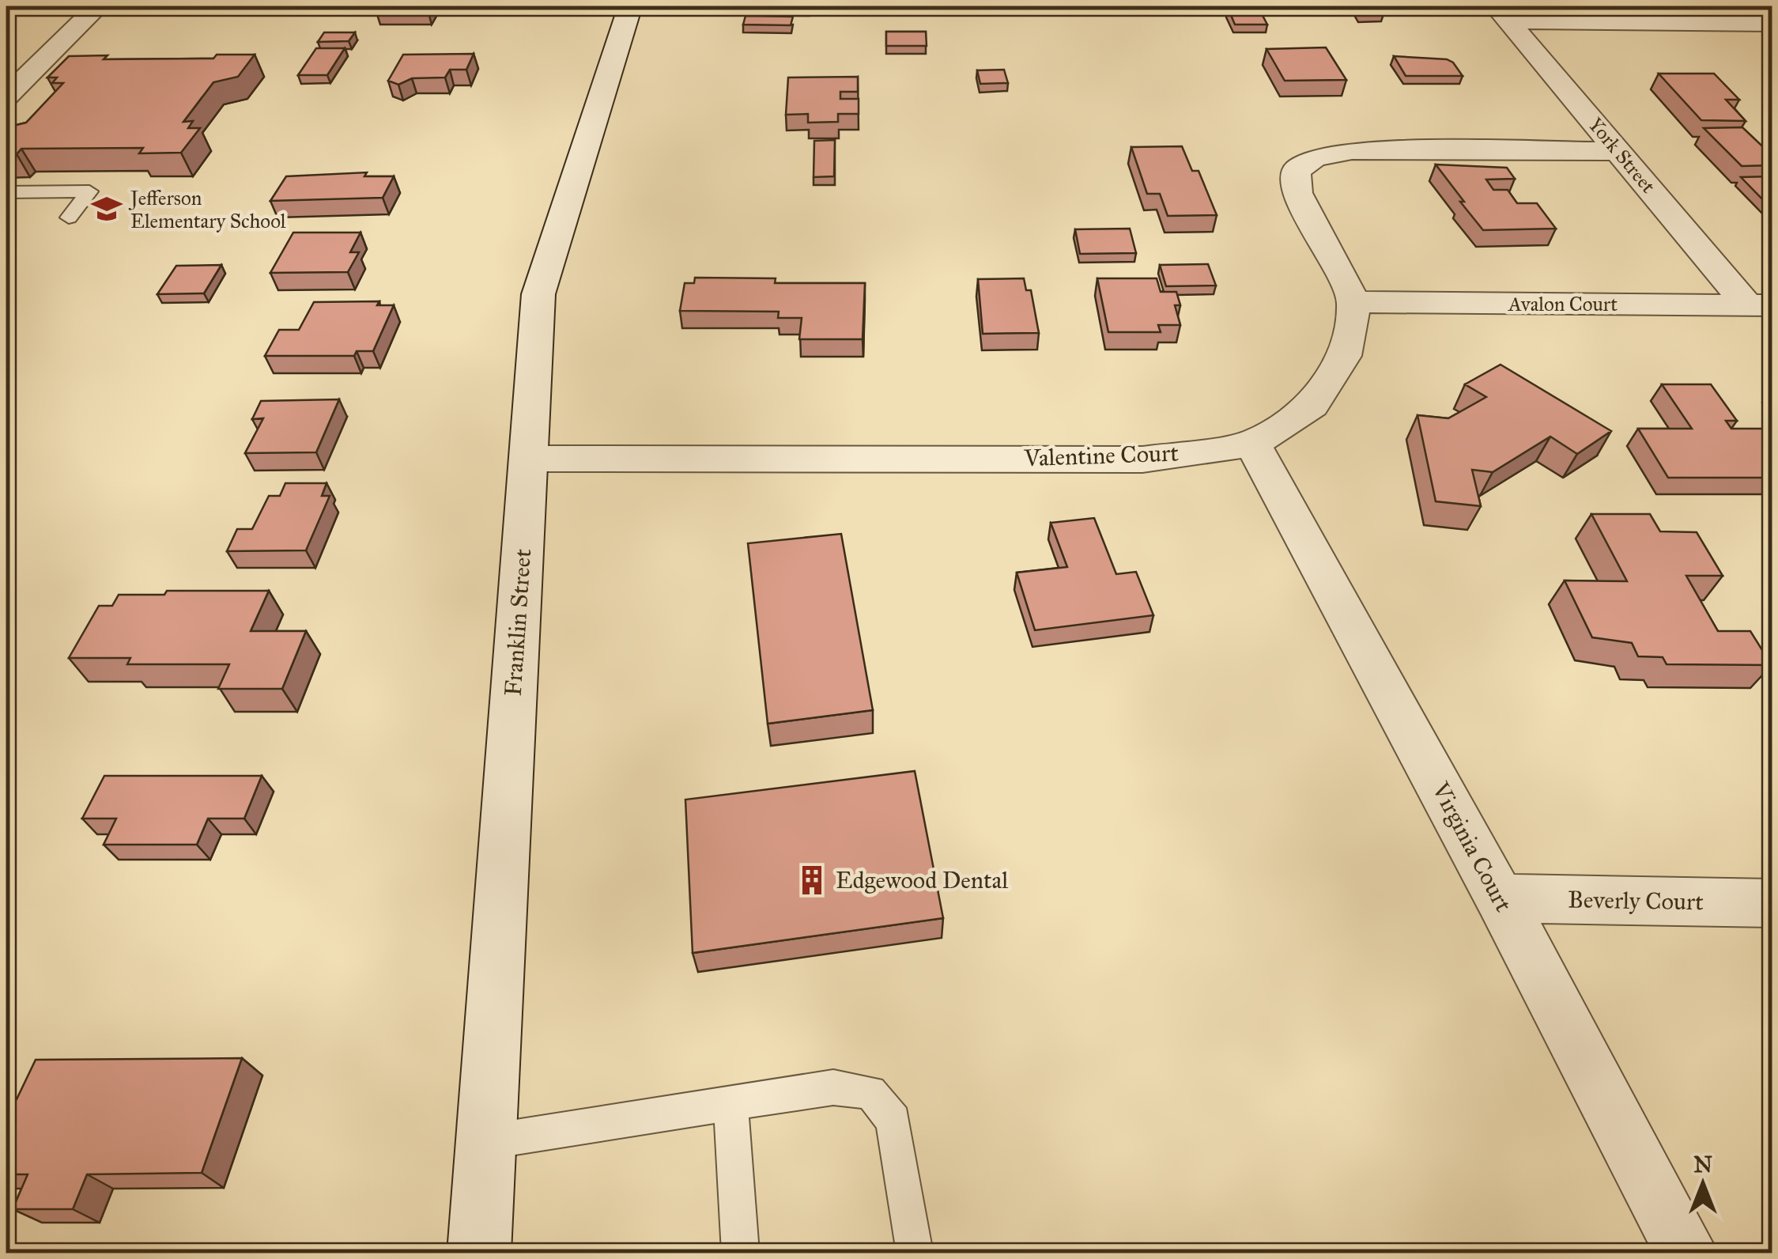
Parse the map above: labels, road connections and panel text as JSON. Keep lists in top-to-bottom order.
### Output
{
  "streets": {
    "street": [
      "York Street",
      "Avalon Court",
      "Valentine Court",
      "Franklin Street",
      "Virginia Court",
      "Beverly Court"
    ]
  },
  "crossings": [
    ["York Street", "Avalon Court"],
    ["Avalon Court", "Valentine Court"],
    ["Valentine Court", "Franklin Street"],
    ["Valentine Court", "Virginia Court"],
    ["Virginia Court", "Beverly Court"]
  ],
  "places": {
    "school or university": ["Jefferson Elementary School"],
    "building": ["Edgewood Dental"]
  },
  "north": "top"
}
